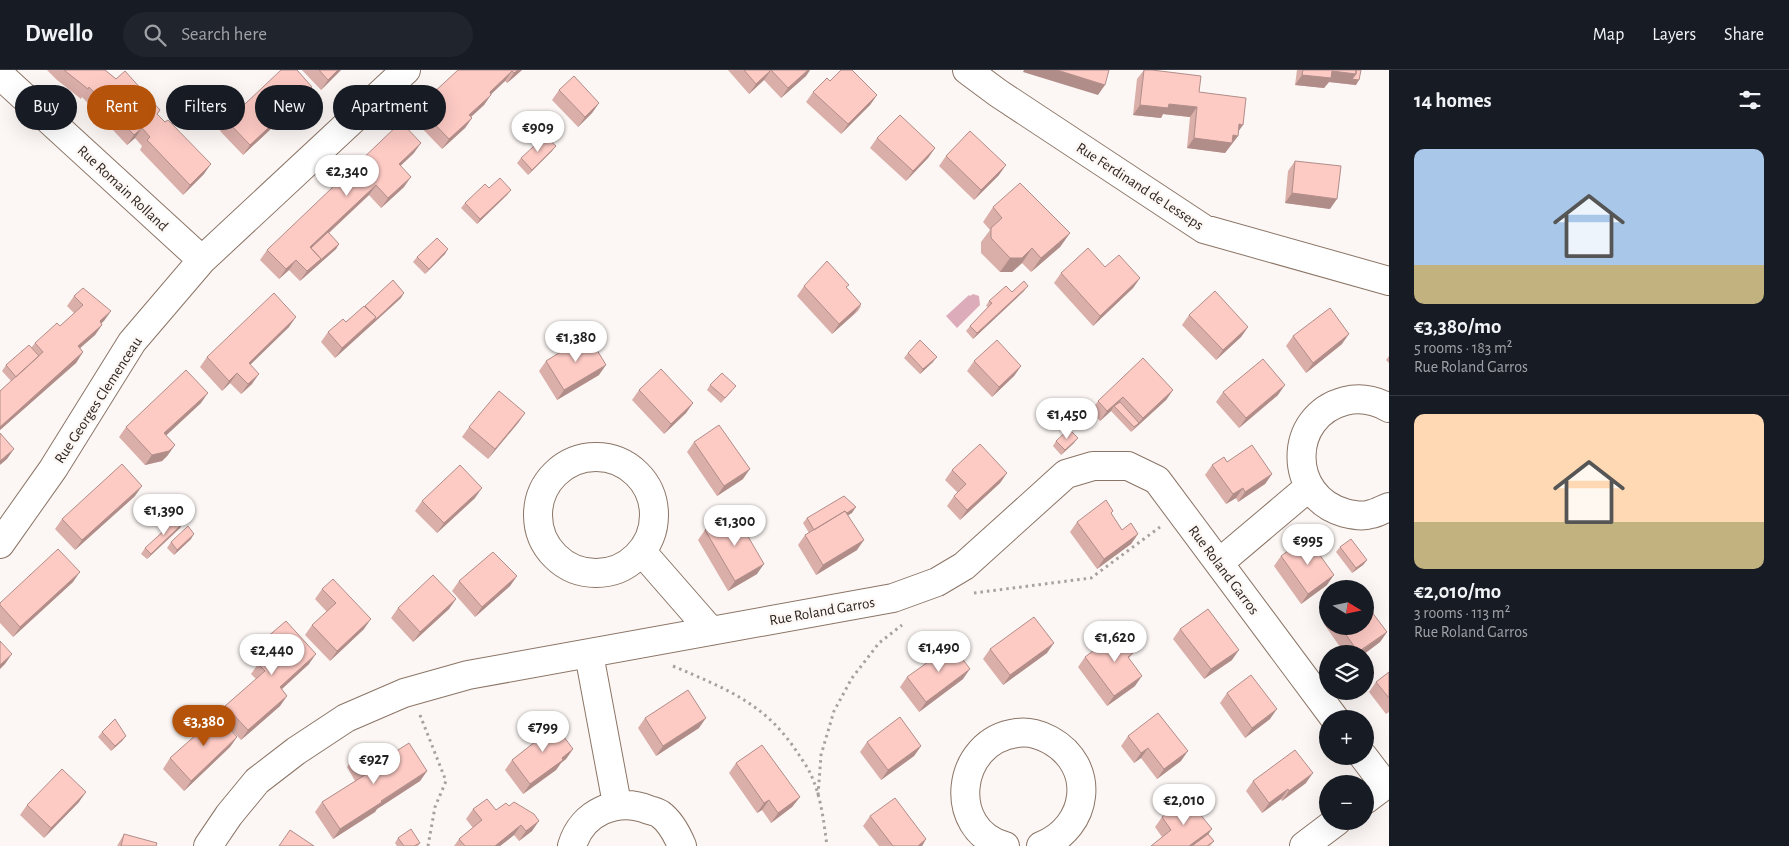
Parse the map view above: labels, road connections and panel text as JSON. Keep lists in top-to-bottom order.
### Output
{
  "streets": {
    "street": [
      "Rue Ferdinand de Lesseps",
      "Rue Romain Rolland",
      "Rue Georges Clemenceau",
      "Rue Roland Garros"
    ]
  },
  "crossings": [
    ["Rue Romain Rolland", "Rue Georges Clemenceau"]
  ],
  "north": "right",
  "page": {
    "header": "Dwello",
    "search": "Search here",
    "nav": ["Map", "Layers", "Share"],
    "heading": "14 homes",
    "chip": [
      "Buy",
      "Rent",
      "Filters",
      "New",
      "Apartment"
    ],
    "price": [
      "€909",
      "€2,340",
      "€1,380",
      "€1,450",
      "€1,390",
      "€1,300",
      "€995",
      "€1,620",
      "€1,490",
      "€2,440",
      "€3,380",
      "€799",
      "€927",
      "€2,010"
    ],
    "list": [
      {
        "name": "€3,380/mo",
        "note": "5 rooms · 183 m² · Rue Roland Garros"
      },
      {
        "name": "€2,010/mo",
        "note": "3 rooms · 113 m² · Rue Roland Garros"
      }
    ],
    "map_buttons": ["+", "−"]
  }
}
